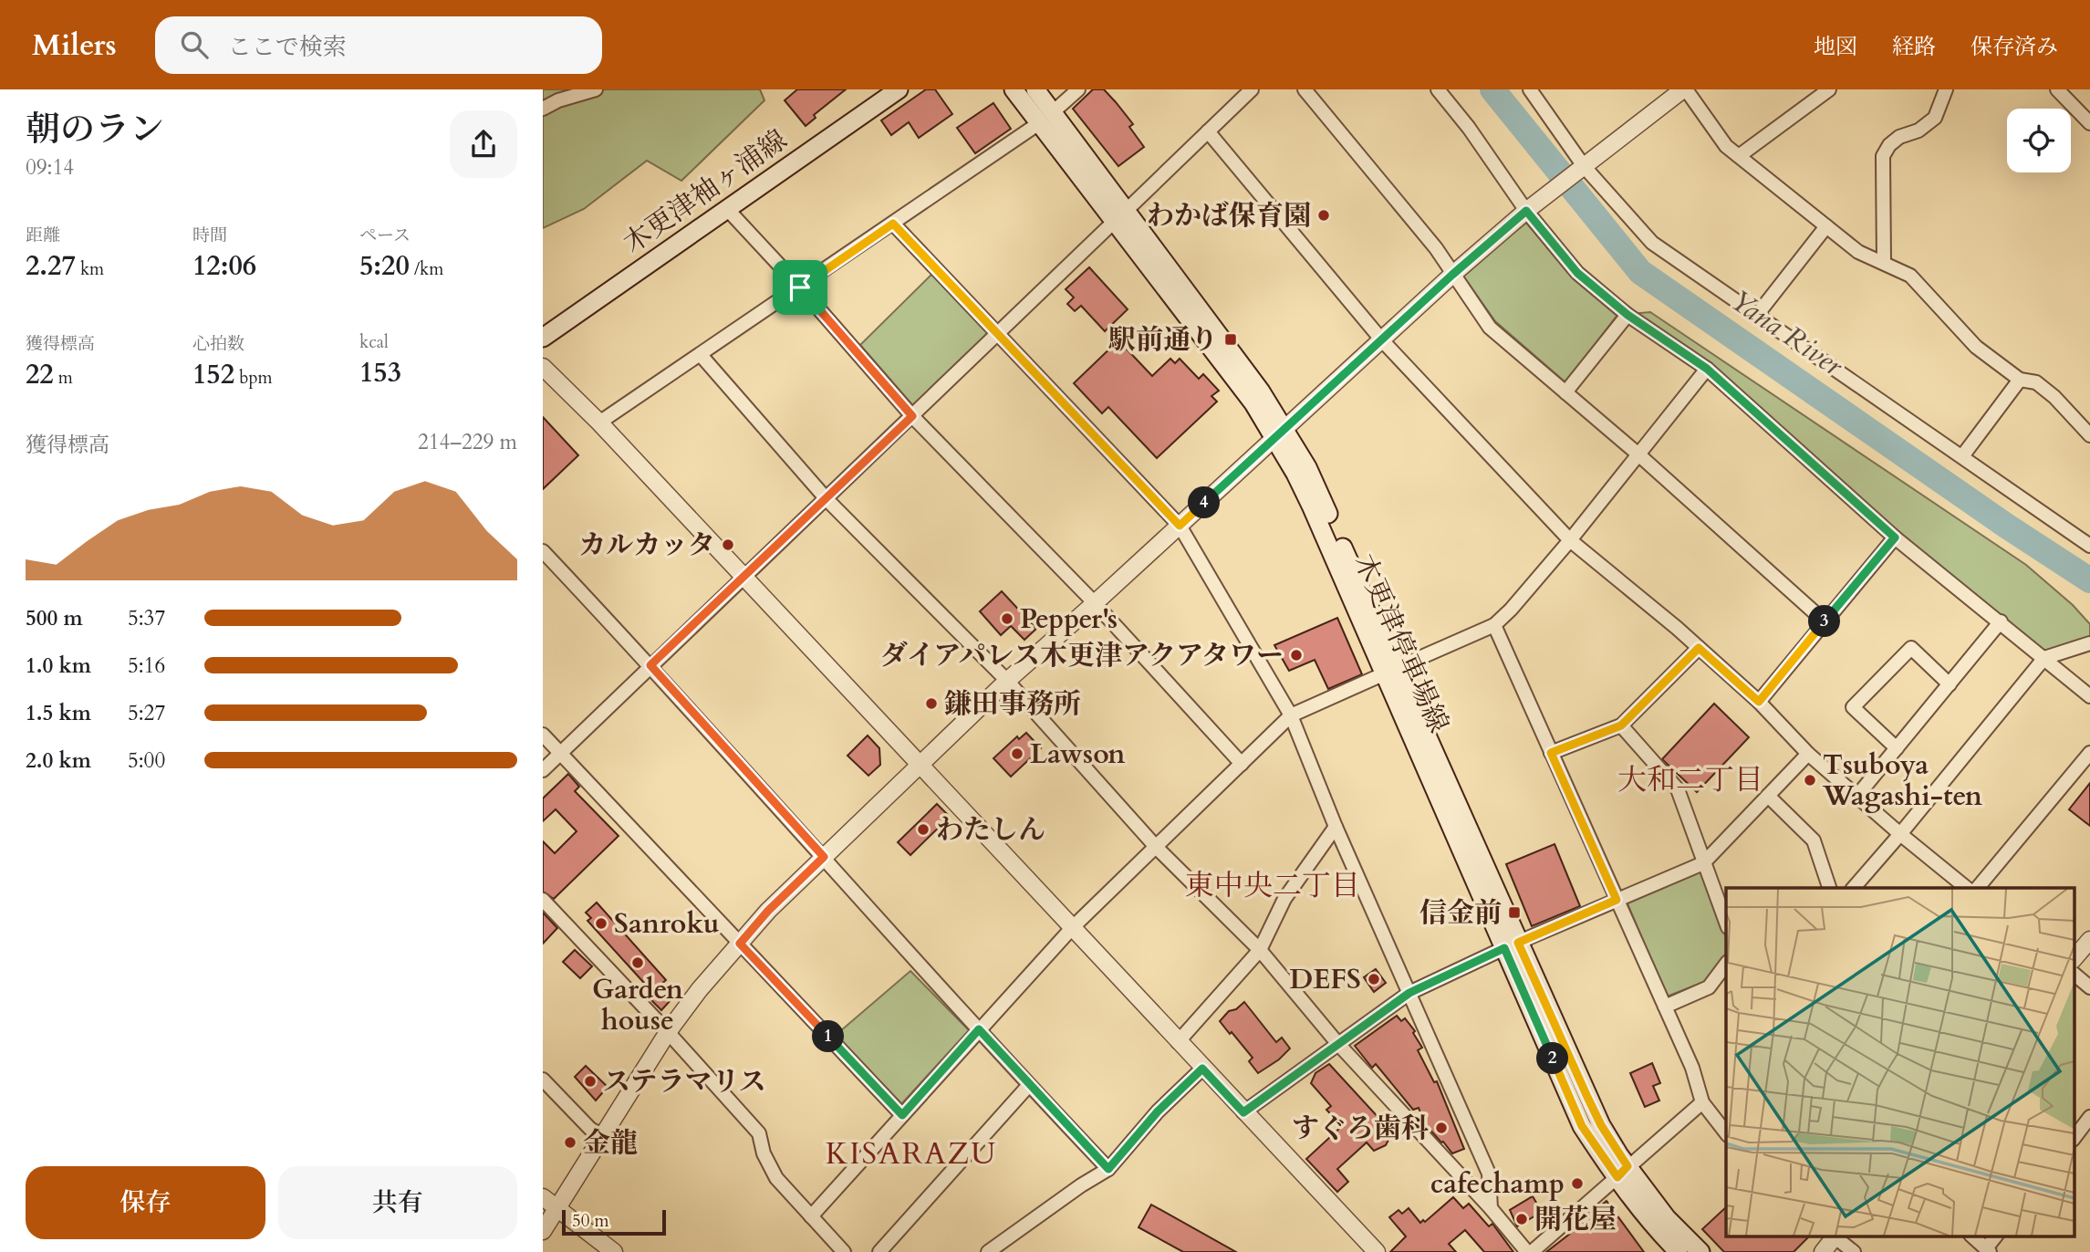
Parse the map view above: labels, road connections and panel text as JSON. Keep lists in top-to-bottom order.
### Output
{
  "streets": {
    "main road": ["木更津袖ヶ浦線", "木更津停車場線"]
  },
  "districts": ["大和二丁目", "東中央二丁目", "KISARAZU"],
  "water": ["Yana River"],
  "places": {
    "other": [
      "わかば保育園",
      "カルカッタ",
      "Pepper's",
      "ダイアパレス木更津アクアタワー",
      "鎌田事務所",
      "Lawson",
      "Tsuboya Wagashi-ten",
      "わたしん",
      "Sanroku",
      "Garden house",
      "DEFS",
      "ステラマリス",
      "すぐろ歯科",
      "金龍",
      "cafechamp",
      "開花屋"
    ],
    "transit": ["駅前通り", "信金前"]
  },
  "scale_bar": "50 m",
  "page": {
    "header": "Milers",
    "search": "ここで検索",
    "nav": ["地図", "経路", "保存済み"],
    "heading": ["朝のラン", "09:14"],
    "stats": [
      ["距離", "2.27 km"],
      ["時間", "12:06"],
      ["ペース", "5:20 /km"],
      ["獲得標高", "22 m"],
      ["心拍数", "152 bpm"],
      ["kcal", "153"]
    ],
    "chart": ["獲得標高", "214–229 m"],
    "pins": [
      "4",
      "3",
      "1",
      "2"
    ],
    "list": [
      {
        "name": "500 m",
        "note": "5:37"
      },
      {
        "name": "1.0 km",
        "note": "5:16"
      },
      {
        "name": "1.5 km",
        "note": "5:27"
      },
      {
        "name": "2.0 km",
        "note": "5:00"
      }
    ],
    "buttons": ["保存", "共有"],
    "scale": "50 m"
  }
}
